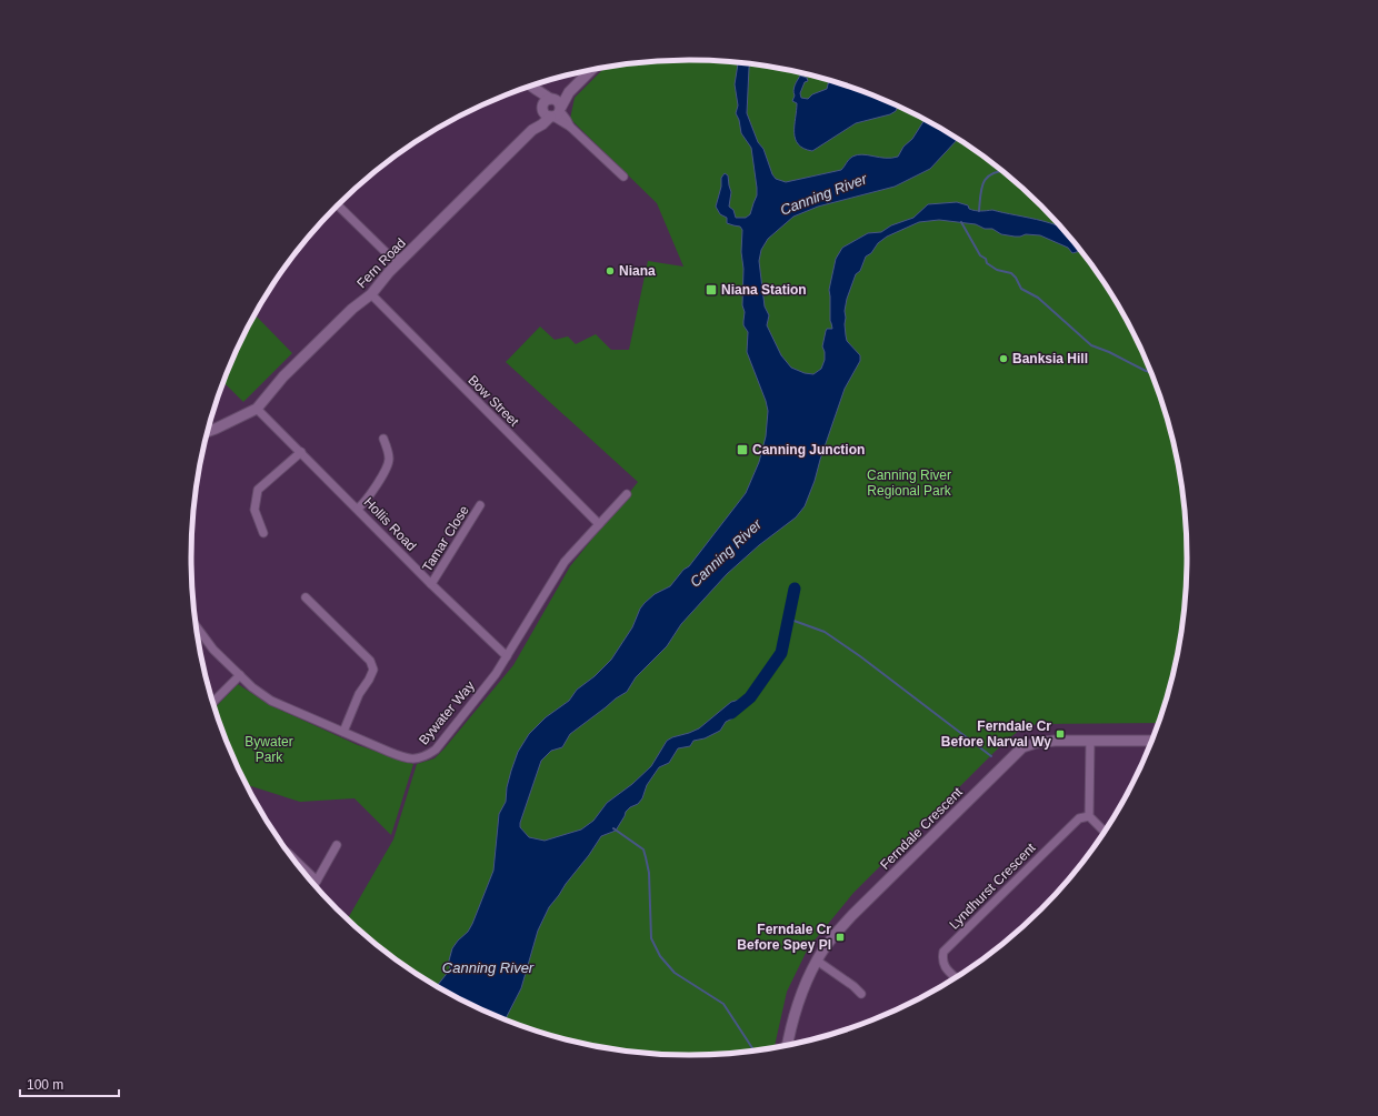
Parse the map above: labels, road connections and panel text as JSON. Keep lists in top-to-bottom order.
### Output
{
  "streets": {
    "street": [
      "Fern Road",
      "Bow Street",
      "Hollis Road",
      "Tamar Close",
      "Bywater Way",
      "Ferndale Crescent",
      "Lyndhurst Crescent"
    ]
  },
  "crossings": [
    ["Fern Road", "Bow Street"],
    ["Fern Road", "Hollis Road"],
    ["Bow Street", "Bywater Way"],
    ["Hollis Road", "Tamar Close"],
    ["Hollis Road", "Bywater Way"]
  ],
  "water": ["Canning River"],
  "parks": ["Canning River Regional Park", "Bywater Park"],
  "places": {
    "other": ["Niana", "Banksia Hill"],
    "transit": [
      "Niana Station",
      "Canning Junction",
      "Ferndale Cr Before Narval Wy",
      "Ferndale Cr Before Spey Pl"
    ]
  },
  "scale_bar": "100 m"
}
